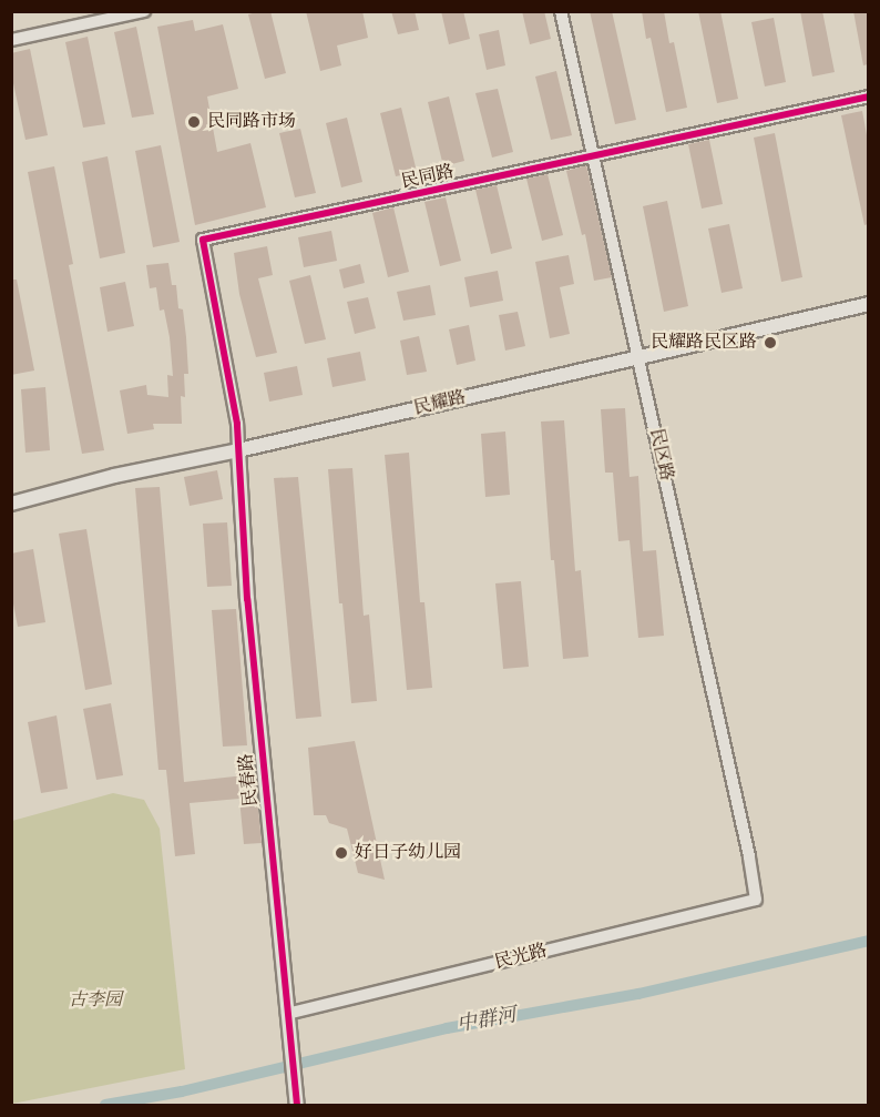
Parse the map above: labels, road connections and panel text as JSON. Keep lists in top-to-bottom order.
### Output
{
  "streets": {
    "street": [
      "民同路",
      "民耀路",
      "民区路",
      "民春路",
      "民光路"
    ]
  },
  "crossings": [
    ["民同路", "民耀路"],
    ["民同路", "民区路"],
    ["民同路", "民春路"],
    ["民耀路", "民区路"],
    ["民耀路", "民春路"],
    ["民区路", "民光路"],
    ["民春路", "民光路"]
  ],
  "water": ["中群河"],
  "parks": ["古李园"],
  "places": ["民同路市场", "民耀路民区路", "好日子幼儿园"]
}
